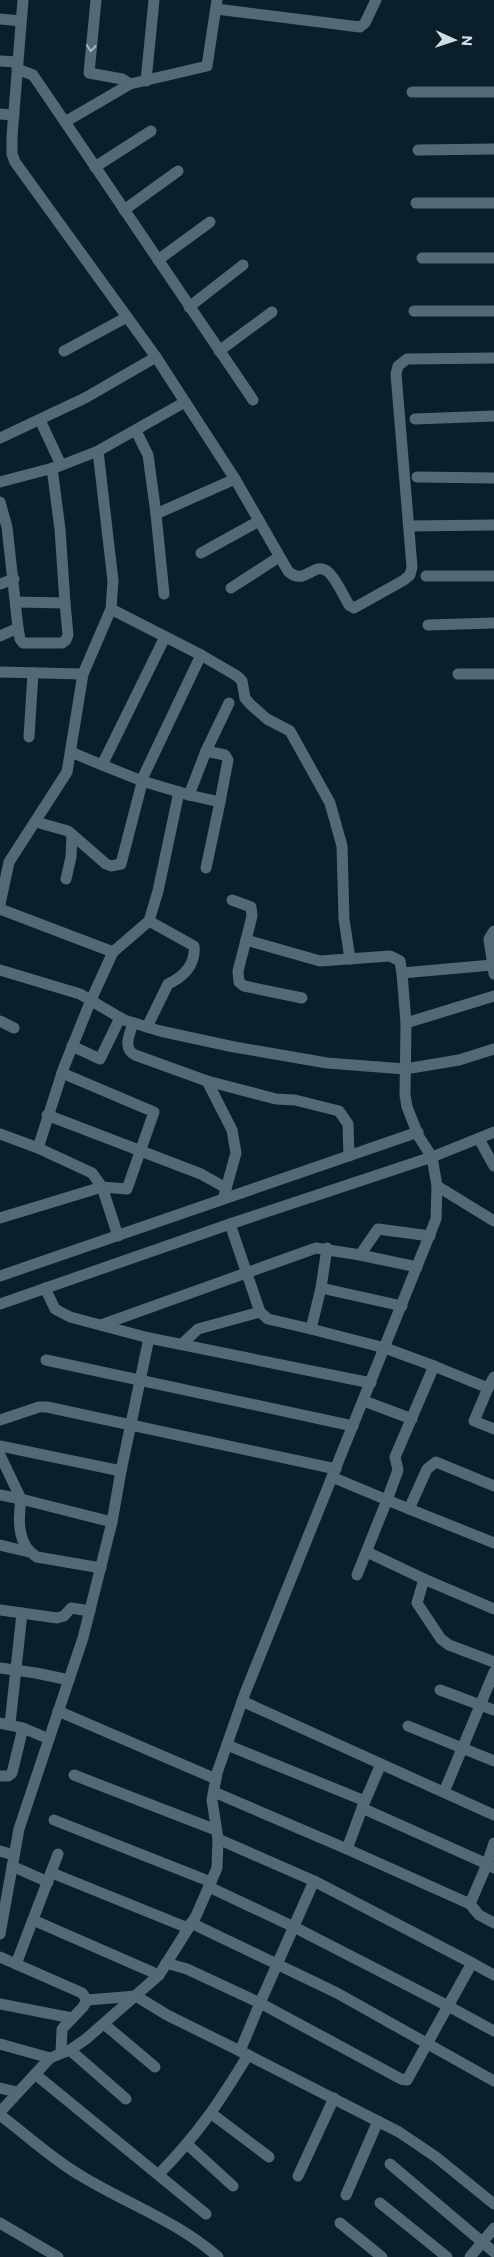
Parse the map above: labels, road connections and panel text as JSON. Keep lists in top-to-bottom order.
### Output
{
  "north": "right"
}
